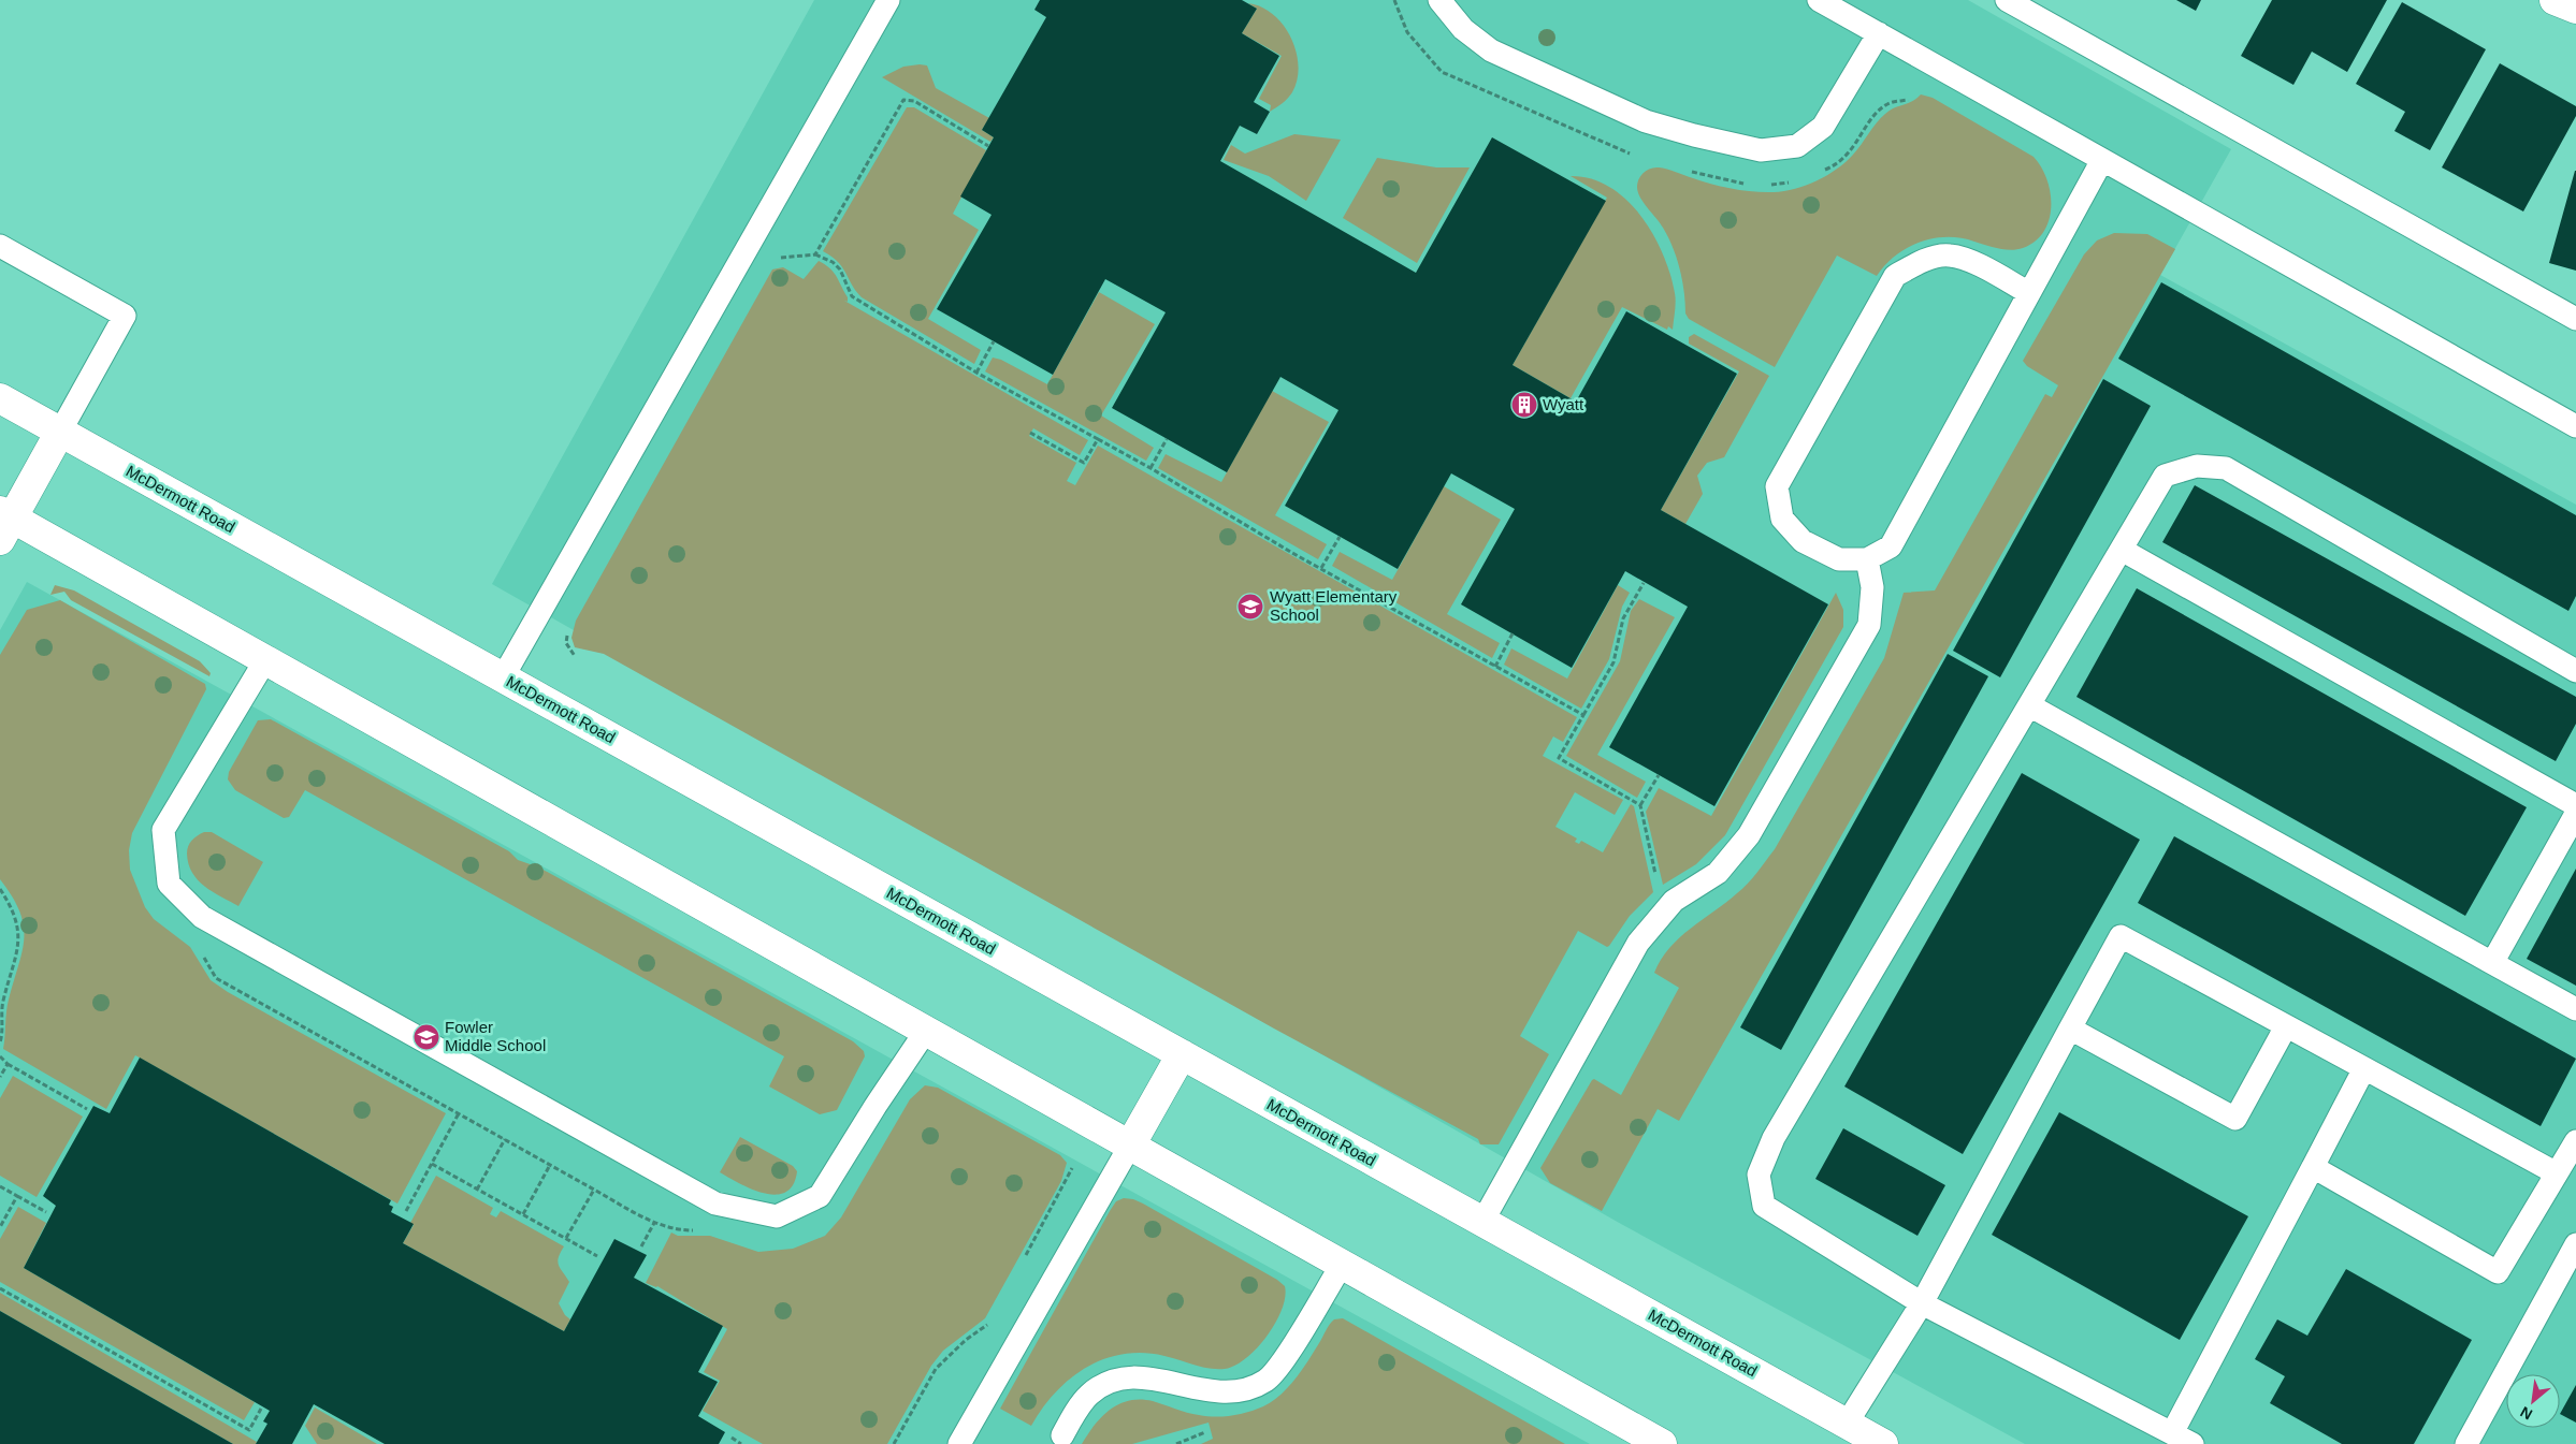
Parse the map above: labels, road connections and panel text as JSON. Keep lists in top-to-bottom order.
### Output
{
  "streets": {
    "main road": ["McDermott Road"]
  },
  "places": {
    "building": ["Wyatt"],
    "school or university": ["Wyatt Elementary School", "Fowler Middle School"]
  },
  "north": "bottom left"
}
